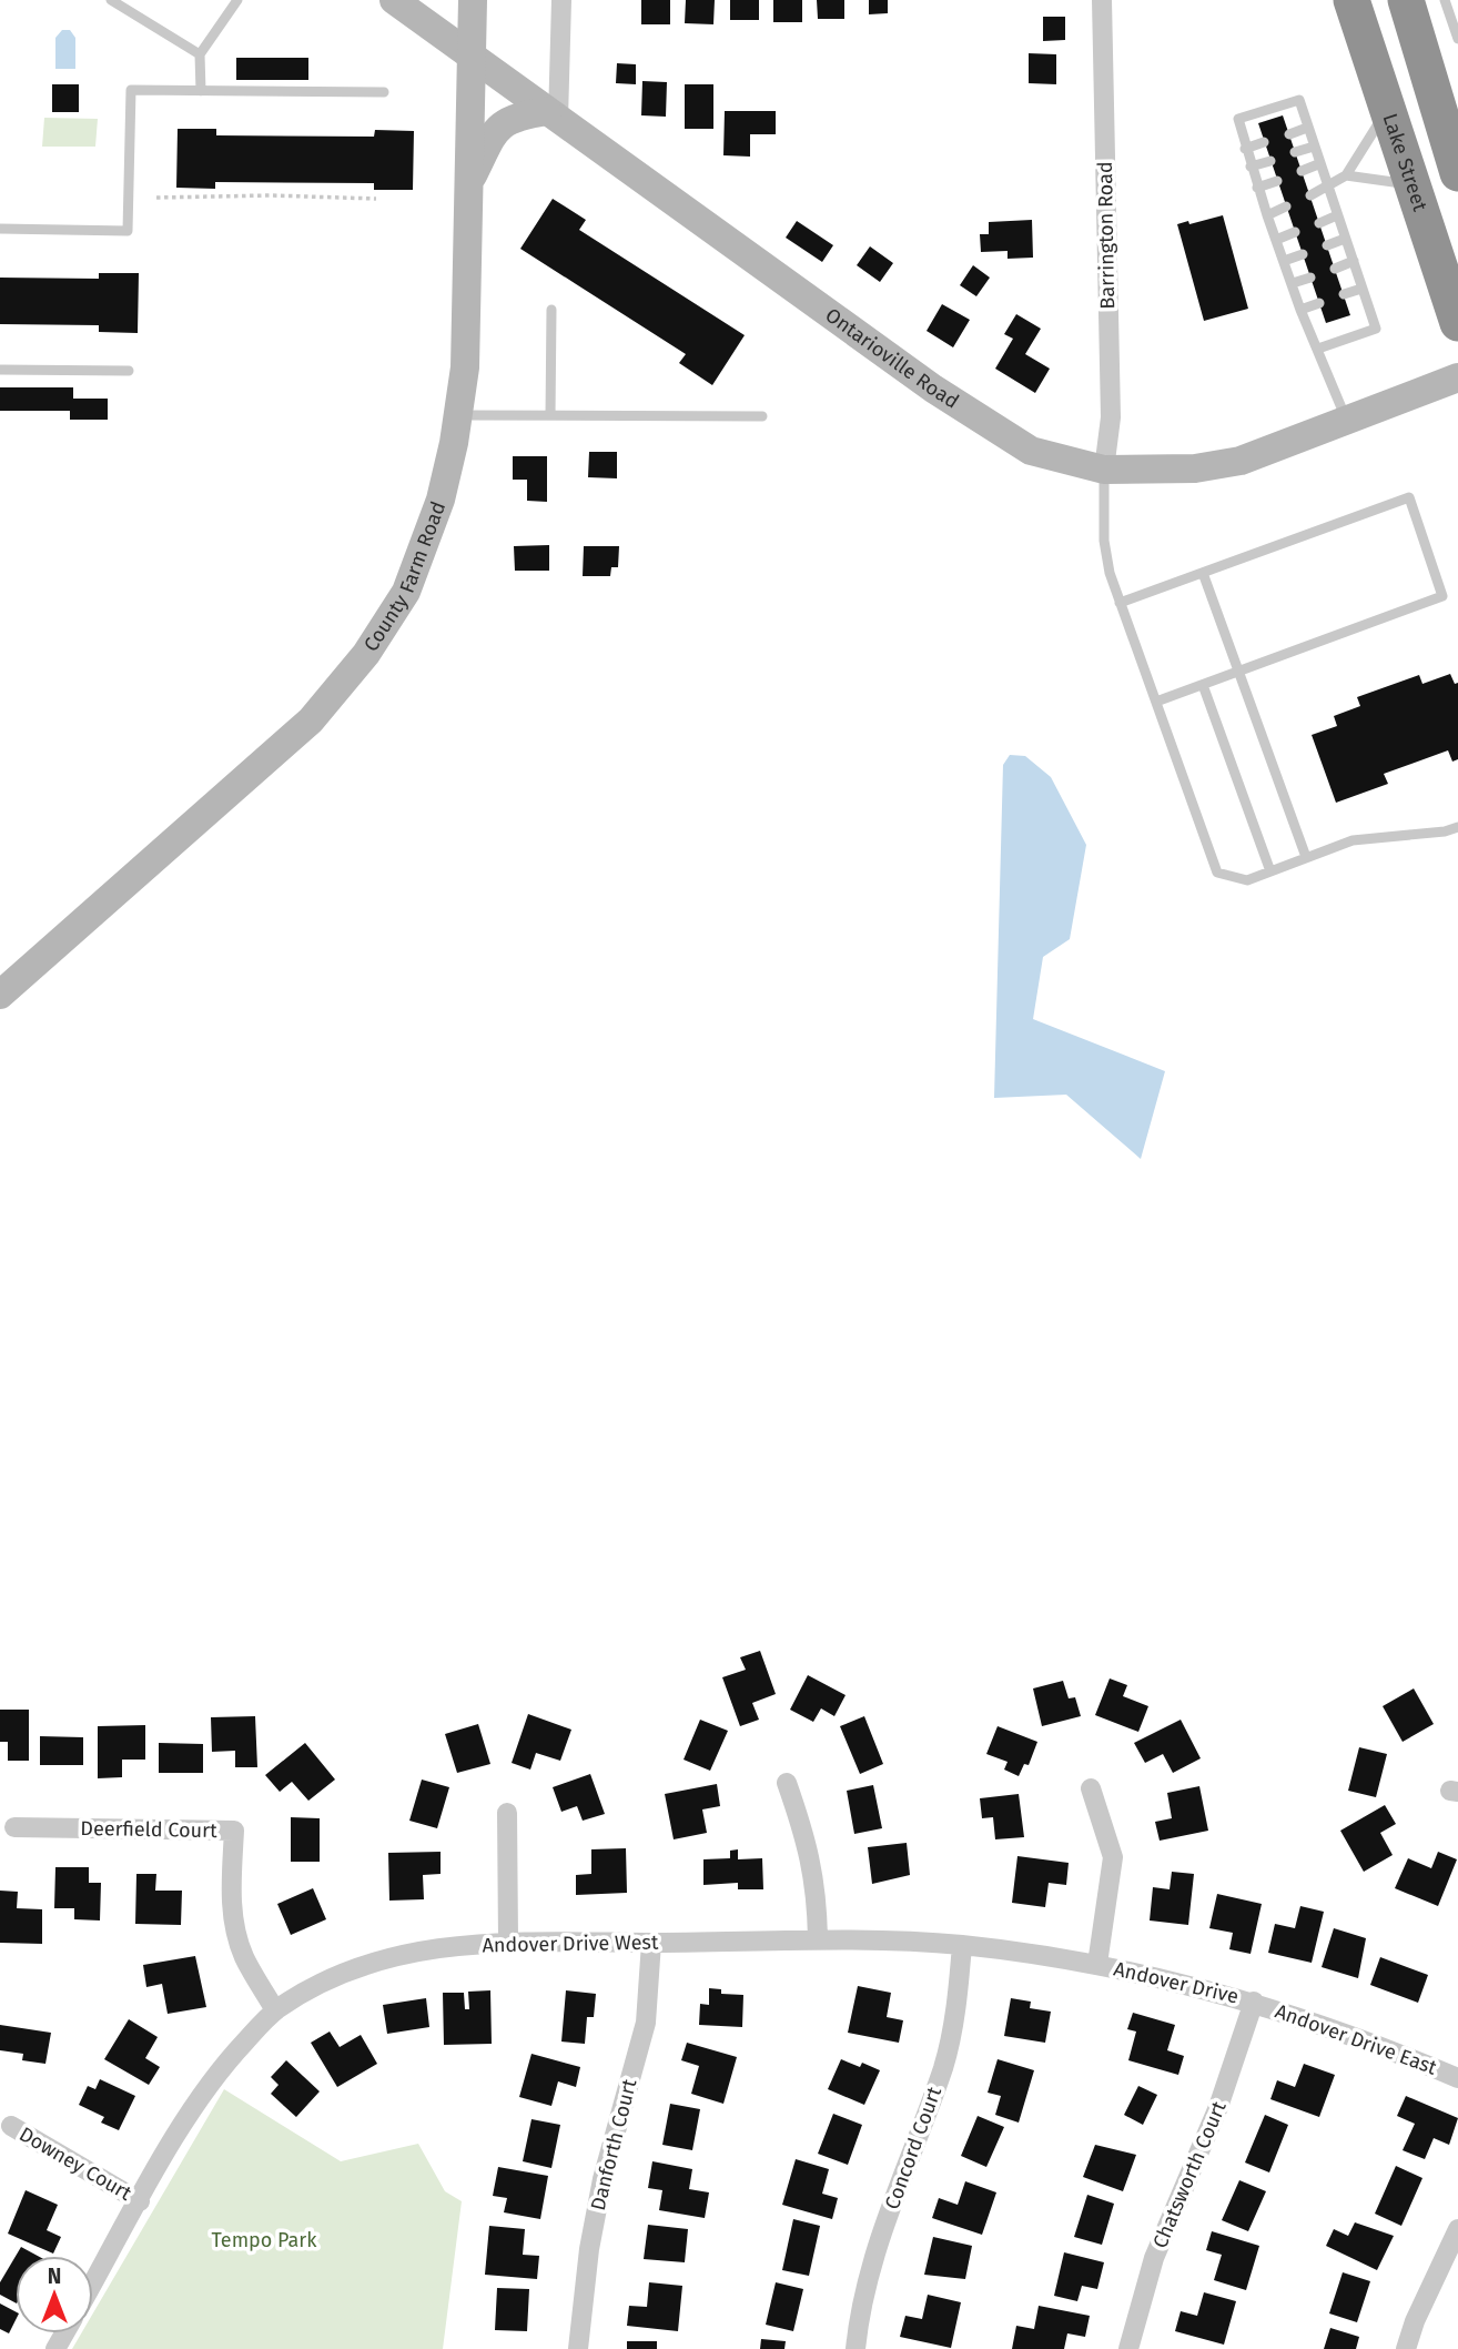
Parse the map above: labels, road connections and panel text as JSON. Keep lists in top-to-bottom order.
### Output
{
  "streets": {
    "highway": ["Lake Street"],
    "main road": ["Ontarioville Road", "County Farm Road"],
    "street": [
      "Barrington Road",
      "Deerfield Court",
      "Andover Drive West",
      "Andover Drive",
      "Andover Drive East",
      "Danforth Court",
      "Concord Court",
      "Downey Court",
      "Chatsworth Court"
    ]
  },
  "crossings": [
    ["Barrington Road", "Ontarioville Road"],
    ["Ontarioville Road", "County Farm Road"],
    ["Deerfield Court", "Andover Drive West"],
    ["Andover Drive West", "Andover Drive"],
    ["Andover Drive West", "Danforth Court"],
    ["Andover Drive West", "Concord Court"],
    ["Andover Drive West", "Downey Court"],
    ["Andover Drive", "Andover Drive East"],
    ["Andover Drive", "Chatsworth Court"],
    ["Andover Drive East", "Chatsworth Court"]
  ],
  "parks": ["Tempo Park"],
  "north": "top"
}
